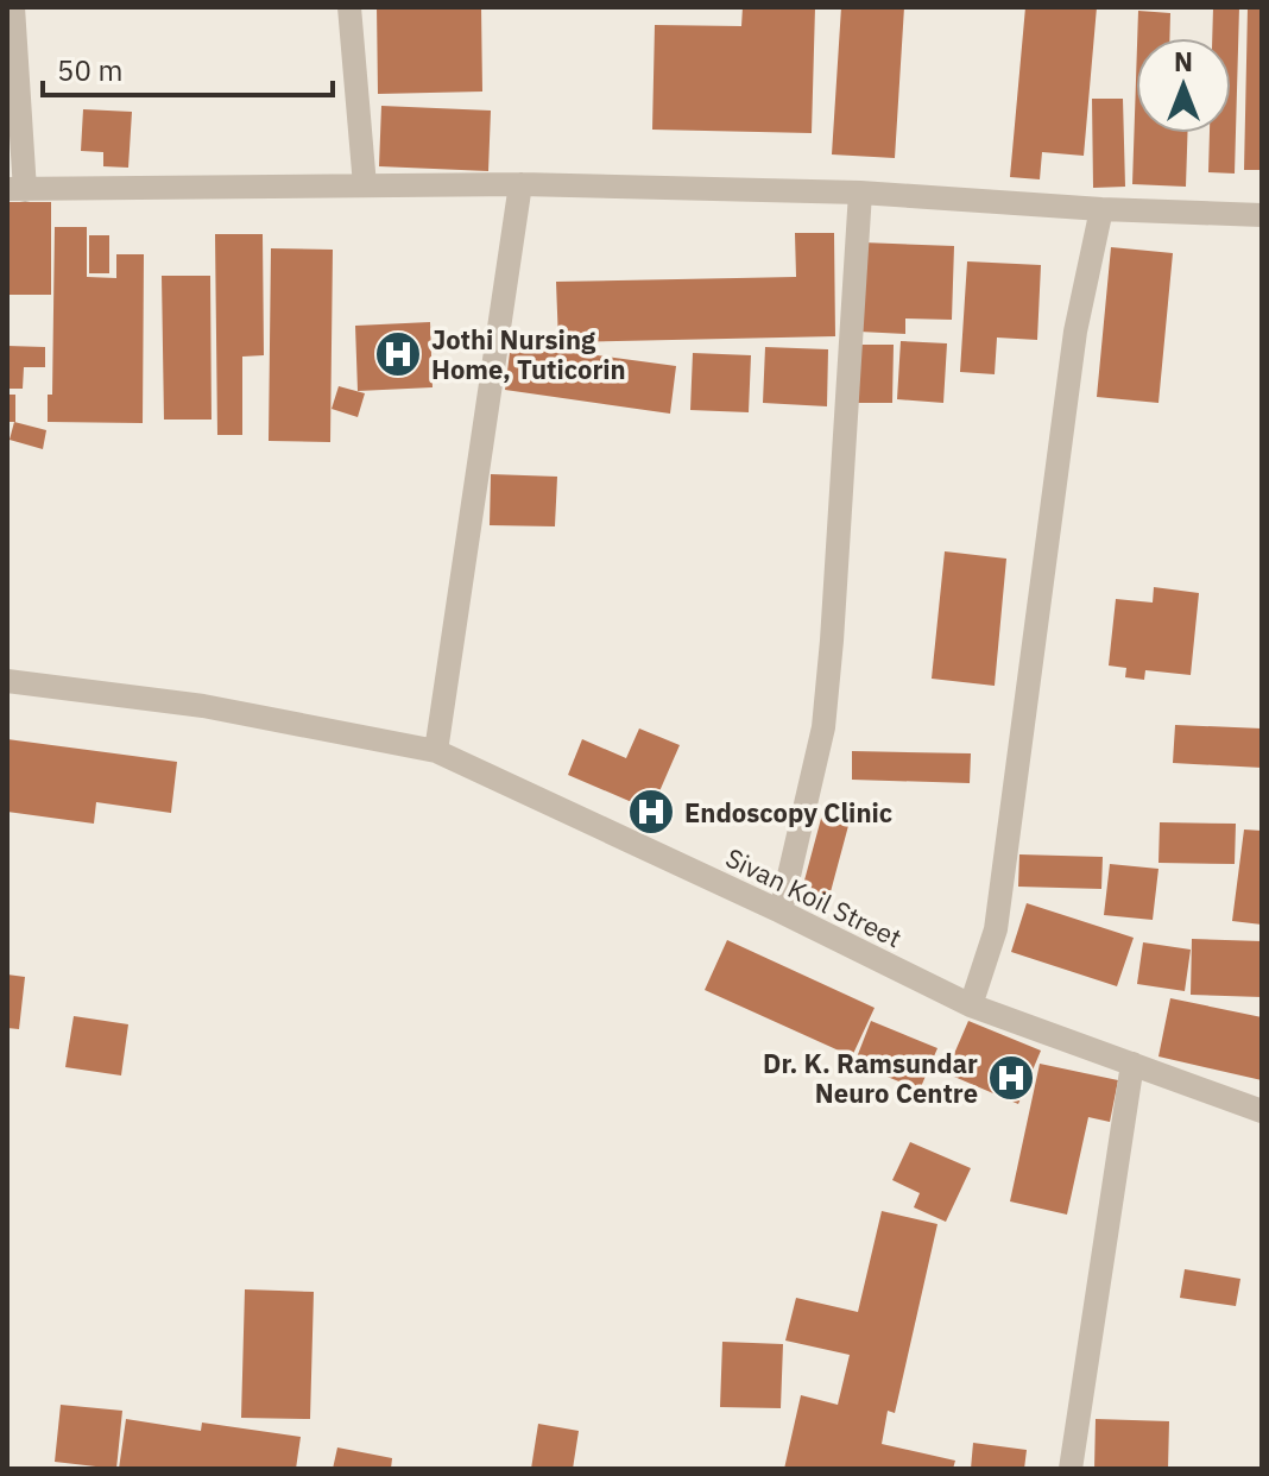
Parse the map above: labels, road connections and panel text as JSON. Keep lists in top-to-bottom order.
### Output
{
  "streets": {
    "street": ["Sivan Koil Street"]
  },
  "places": {
    "hospital": ["Jothi Nursing Home, Tuticorin", "Endoscopy Clinic", "Dr. K. Ramsundar Neuro Centre"]
  },
  "scale_bar": "50 m",
  "north": "top"
}
